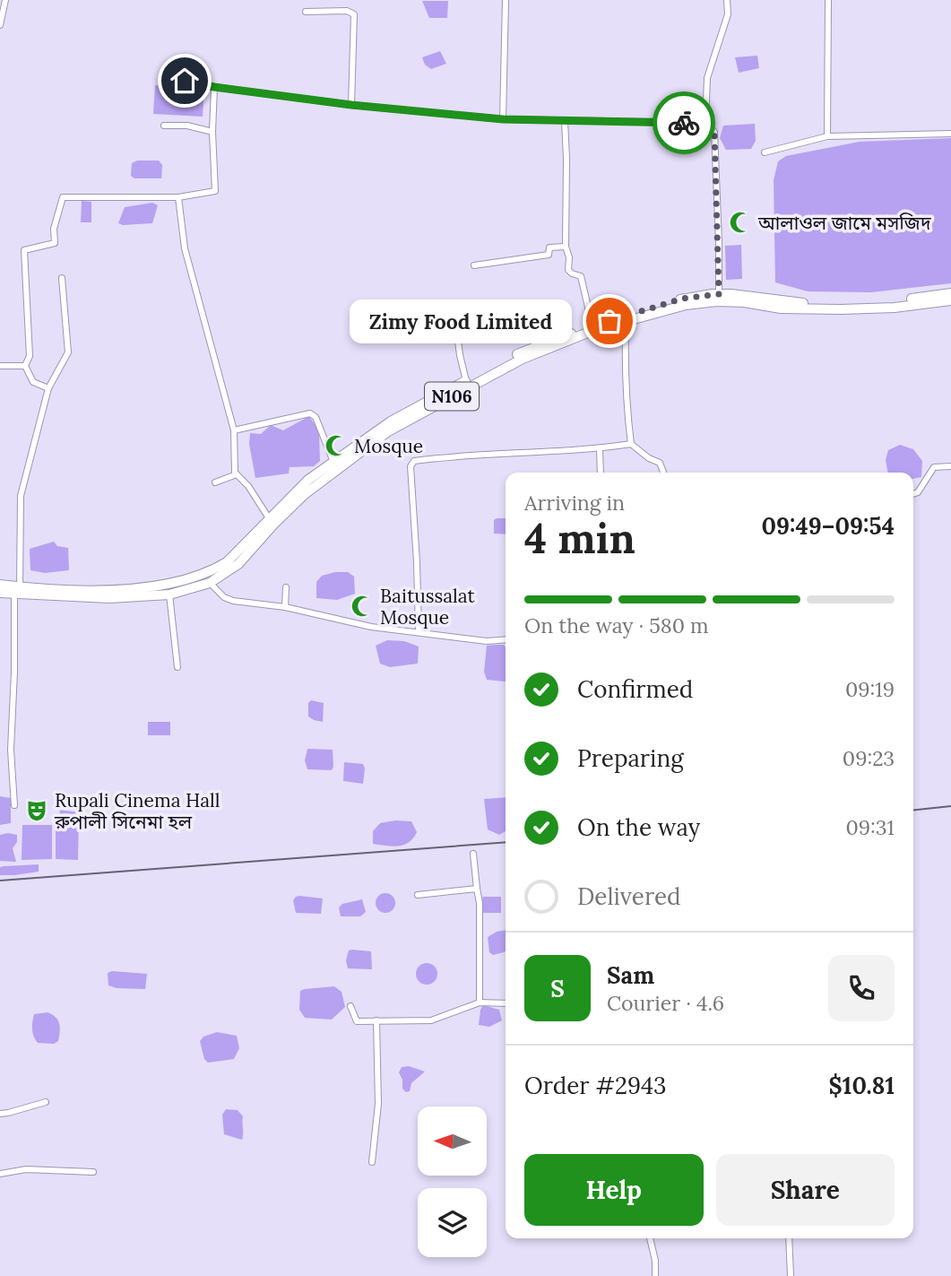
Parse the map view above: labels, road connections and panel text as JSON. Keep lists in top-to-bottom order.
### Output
{
  "streets": {
    "highway": ["N106"]
  },
  "places": {
    "mosque": ["আলাওল জামে মসজিদ", "Mosque", "Baitussalat Mosque"],
    "other": ["Zimy Food Limited"],
    "theatre": ["Rupali Cinema Hall রুপালী সিনেমা হল"]
  },
  "north": "left",
  "page": {
    "bubble": "Zimy Food Limited",
    "heading": ["4 min", "Arriving in", "09:49–09:54"],
    "panel": [
      "Sam",
      "Courier · 4.6",
      "Order #2943",
      "$10.81"
    ],
    "bar": "On the way · 580 m",
    "list": [
      ["Confirmed", "09:19"],
      ["Preparing", "09:23"],
      ["On the way", "09:31"],
      "Delivered"
    ],
    "round": "S",
    "buttons": ["Help", "Share"]
  }
}
